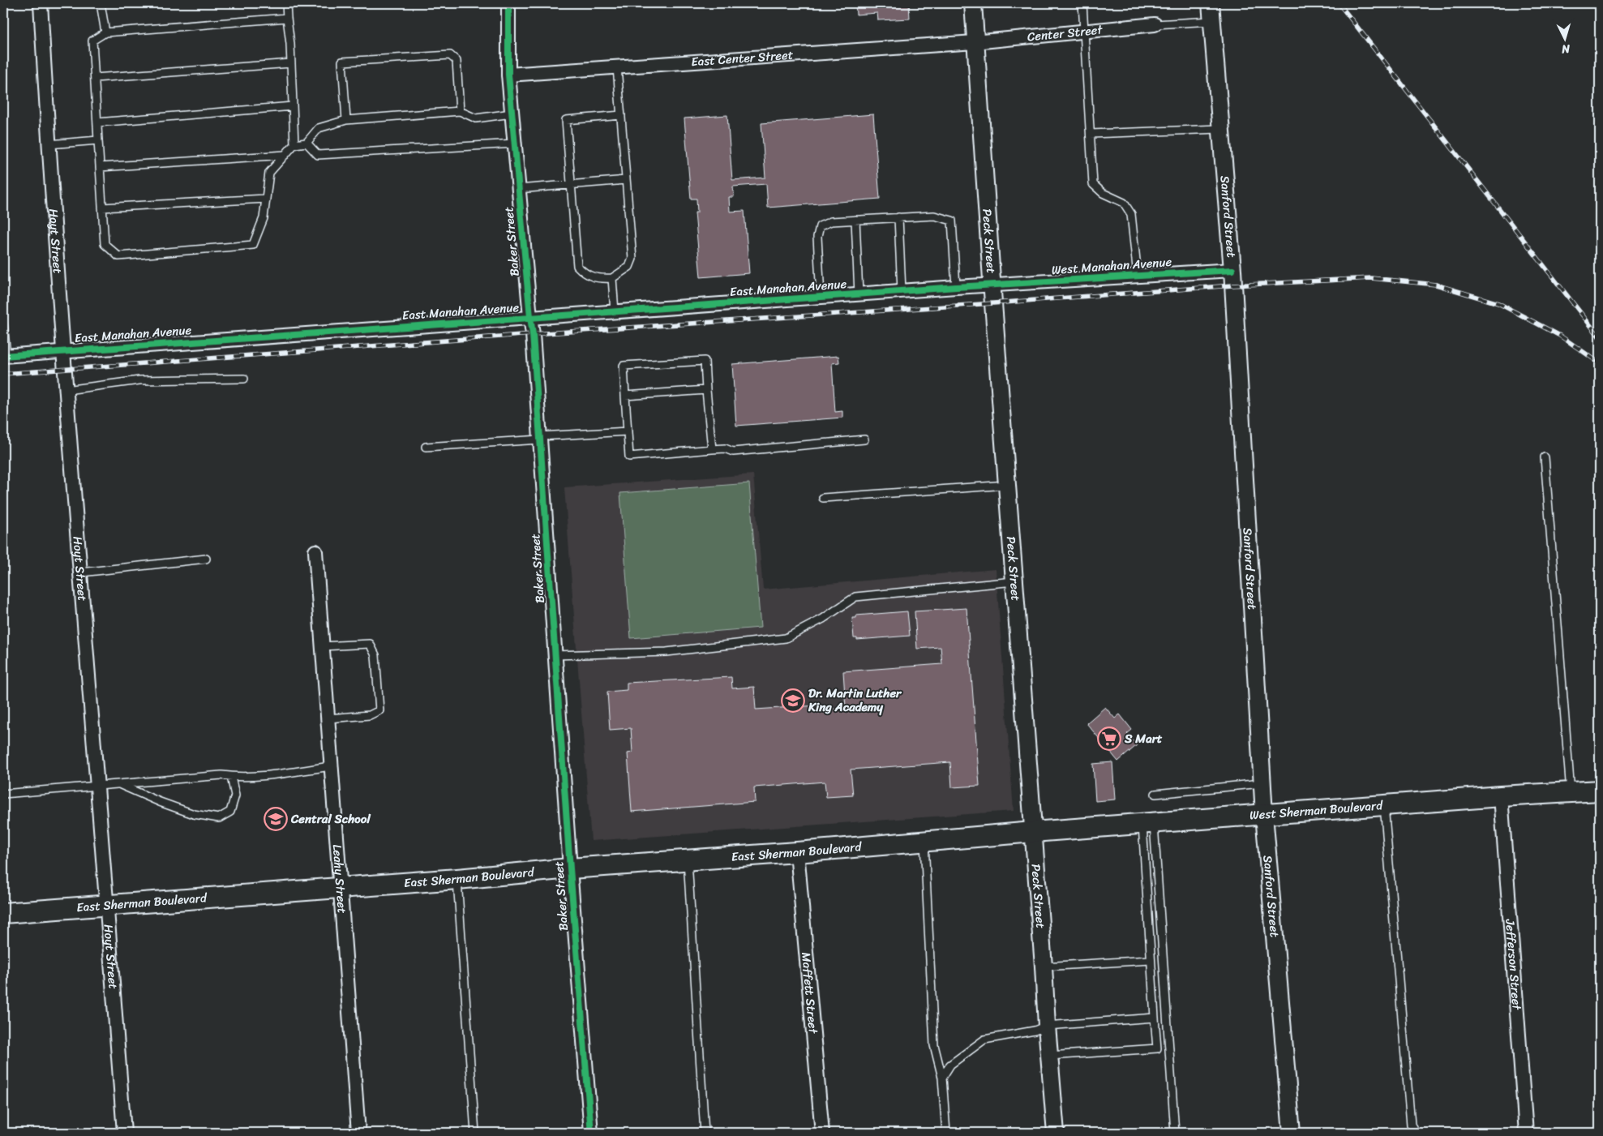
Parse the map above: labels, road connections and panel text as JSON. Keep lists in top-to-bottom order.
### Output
{
  "streets": {
    "main road": ["West Sherman Boulevard", "East Sherman Boulevard"],
    "street": [
      "Center Street",
      "East Center Street",
      "Sanford Street",
      "Hoyt Street",
      "Peck Street",
      "Baker Street",
      "West Manahan Avenue",
      "East Manahan Avenue",
      "Leahy Street",
      "Jefferson Street",
      "Maffett Street"
    ]
  },
  "crossings": [
    ["Center Street", "East Center Street"],
    ["Center Street", "Peck Street"],
    ["East Center Street", "Peck Street"],
    ["East Center Street", "Baker Street"],
    ["Sanford Street", "West Manahan Avenue"],
    ["Sanford Street", "West Sherman Boulevard"],
    ["Hoyt Street", "East Manahan Avenue"],
    ["Hoyt Street", "East Sherman Boulevard"],
    ["Peck Street", "West Manahan Avenue"],
    ["Peck Street", "East Manahan Avenue"],
    ["Peck Street", "West Sherman Boulevard"],
    ["Peck Street", "East Sherman Boulevard"],
    ["Baker Street", "East Manahan Avenue"],
    ["Baker Street", "East Sherman Boulevard"],
    ["West Manahan Avenue", "East Manahan Avenue"],
    ["West Sherman Boulevard", "East Sherman Boulevard"],
    ["West Sherman Boulevard", "Jefferson Street"],
    ["East Sherman Boulevard", "Leahy Street"],
    ["East Sherman Boulevard", "Maffett Street"]
  ],
  "places": {
    "school or university": ["Dr. Martin Luther King Academy", "Central School"],
    "supermarket": ["S Mart"]
  },
  "north": "bottom"
}
